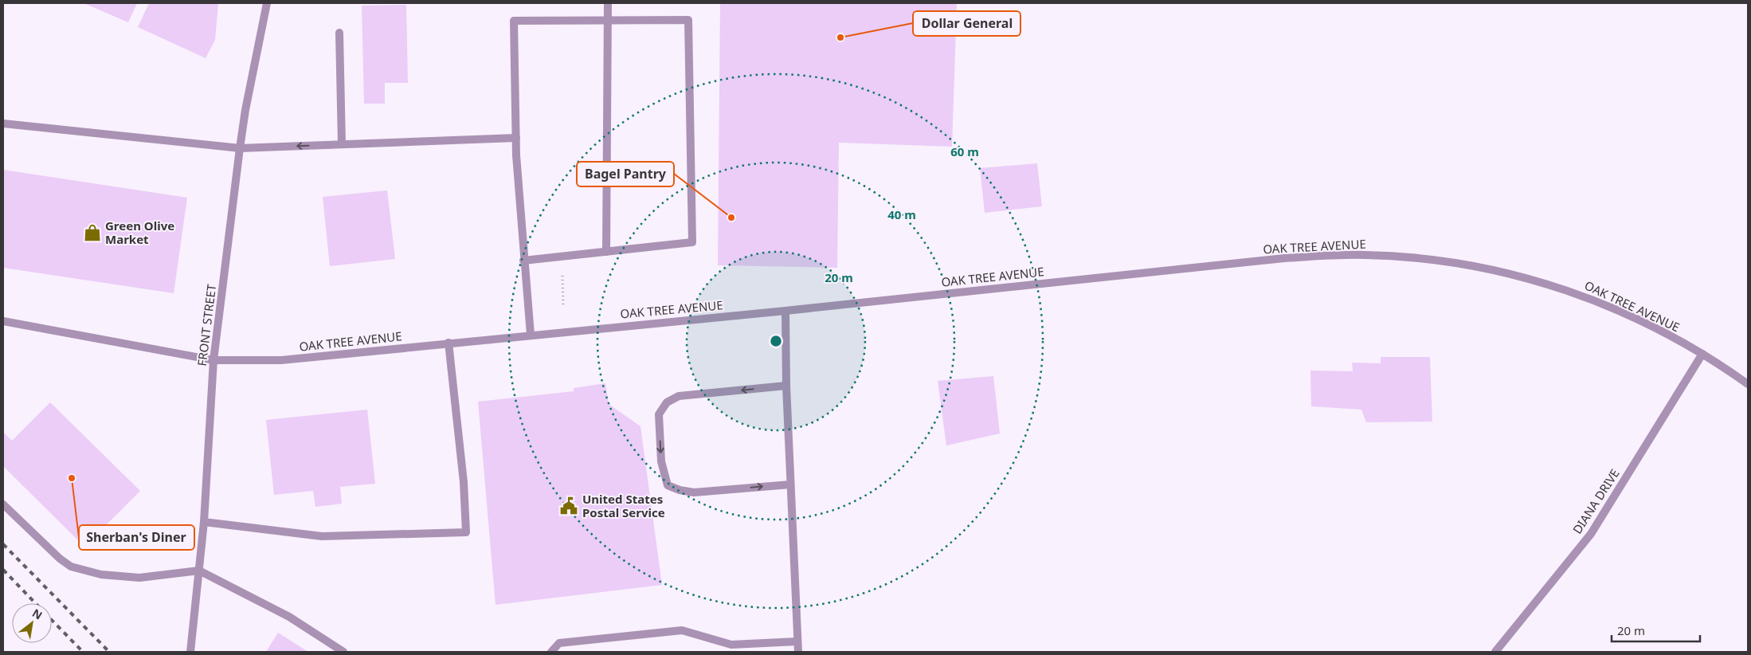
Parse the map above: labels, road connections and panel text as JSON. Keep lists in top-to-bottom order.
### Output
{
  "streets": {
    "street": ["OAK TREE AVENUE", "FRONT STREET", "DIANA DRIVE"]
  },
  "crossings": [
    ["OAK TREE AVENUE", "FRONT STREET"],
    ["OAK TREE AVENUE", "DIANA DRIVE"]
  ],
  "places": {
    "other": ["Dollar General", "Bagel Pantry", "Sherban's Diner"],
    "shop": ["Green Olive Market"],
    "public building": ["United States Postal Service"]
  },
  "scale_bar": "20 m",
  "north": "top right",
  "rings": ["60 m", "40 m", "20 m"]
}
